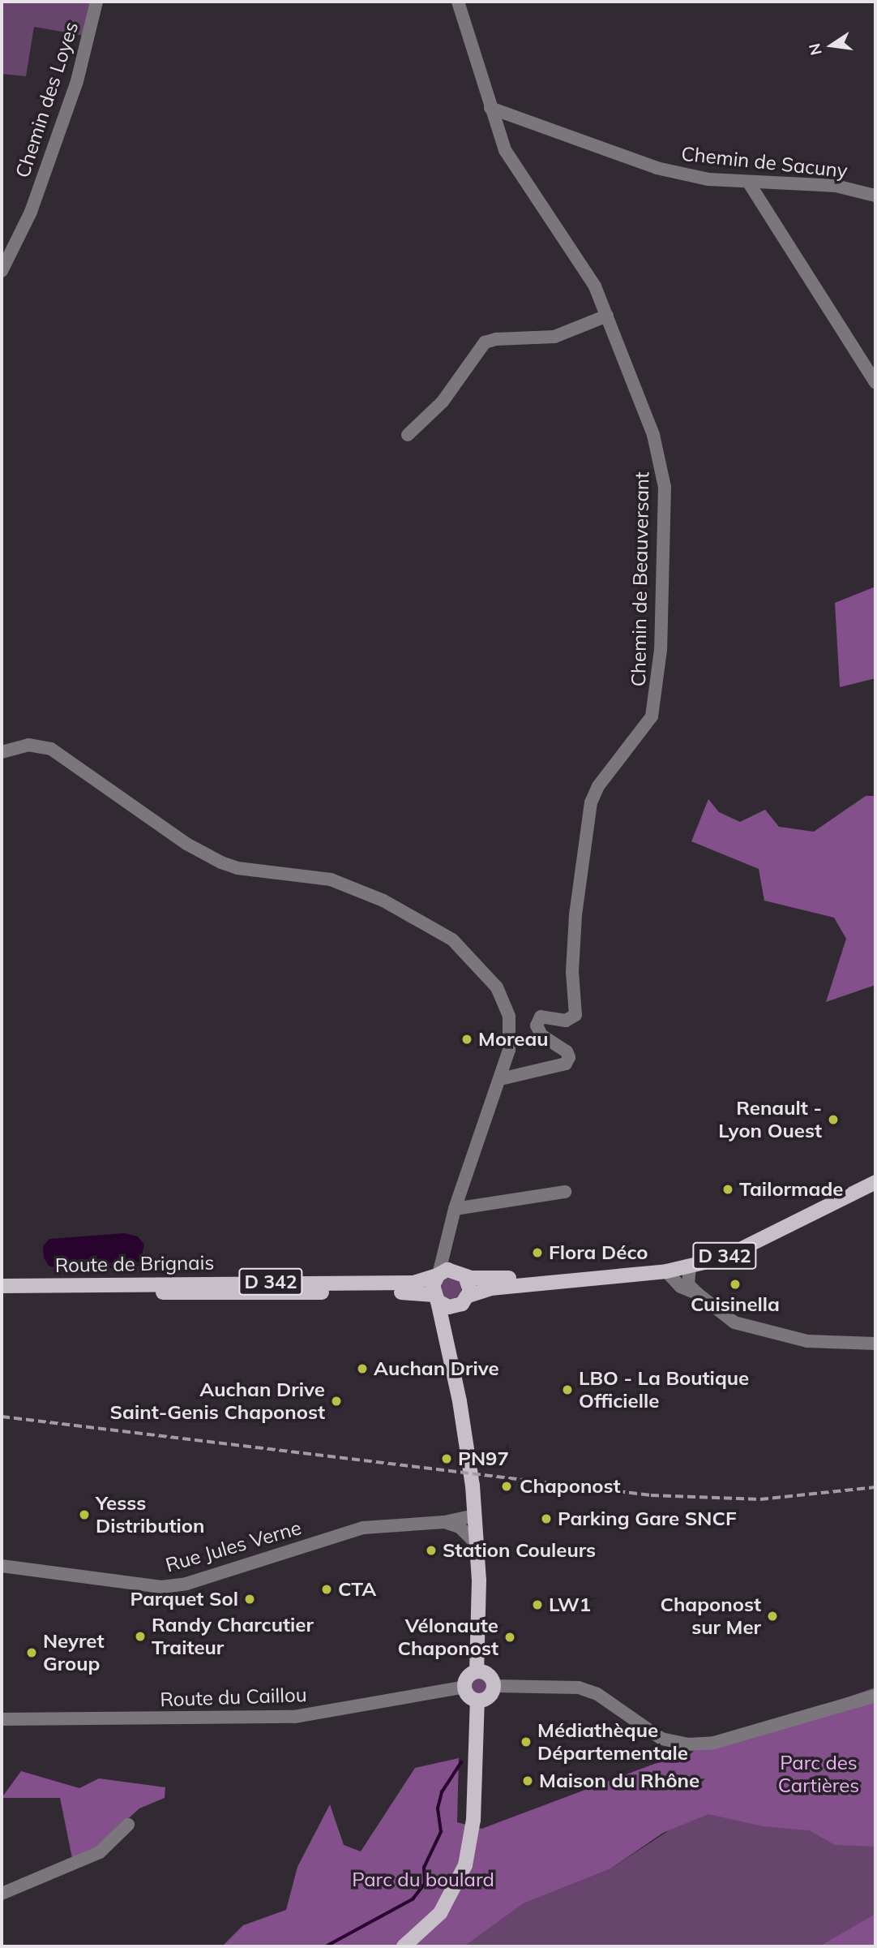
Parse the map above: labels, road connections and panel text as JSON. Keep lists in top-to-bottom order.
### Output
{
  "streets": {
    "main road": ["D 342", "Route de Brignais"],
    "street": [
      "Chemin des Loyes",
      "Chemin de Sacuny",
      "Chemin de Beauversant",
      "Rue Jules Verne",
      "Route du Caillou"
    ]
  },
  "crossings": [
    ["Chemin de Sacuny", "Chemin de Beauversant"],
    ["D 342", "Route de Brignais"]
  ],
  "parks": ["Parc des Cartières", "Parc du boulard"],
  "places": [
    "Moreau",
    "Renault - Lyon Ouest",
    "Tailormade",
    "Flora Déco",
    "Cuisinella",
    "Auchan Drive",
    "LBO - La Boutique Officielle",
    "Auchan Drive Saint-Genis Chaponost",
    "PN97",
    "Chaponost",
    "Yesss Distribution",
    "Parking Gare SNCF",
    "Station Couleurs",
    "CTA",
    "Parquet Sol",
    "LW1",
    "Chaponost sur Mer",
    "Randy Charcutier Traiteur",
    "Vélonaute Chaponost",
    "Neyret Group",
    "Médiathèque Départementale",
    "Maison du Rhône"
  ],
  "north": "left"
}
